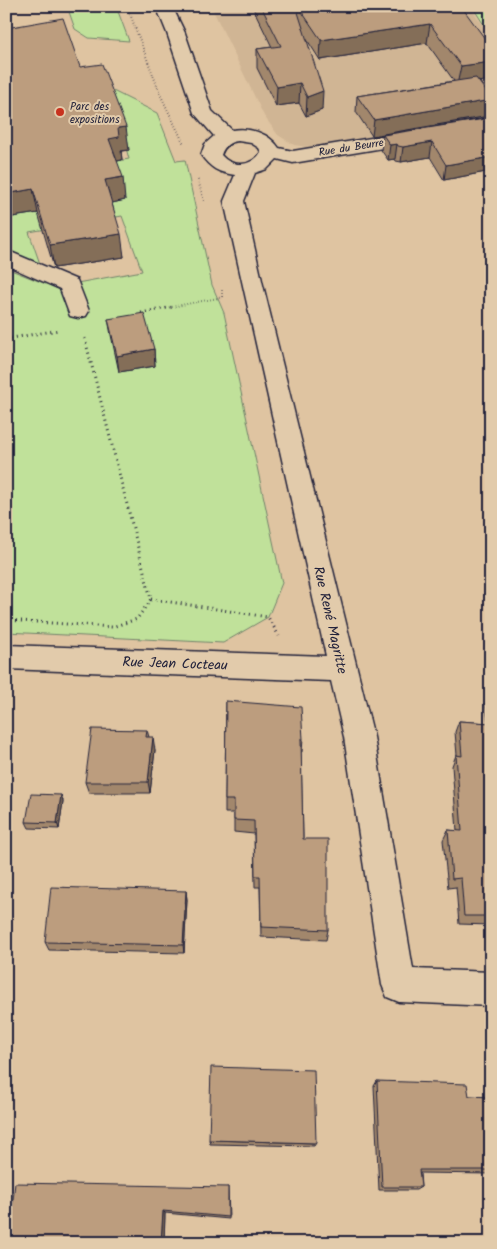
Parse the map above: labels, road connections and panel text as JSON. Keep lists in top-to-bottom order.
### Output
{
  "streets": {
    "street": ["Rue du Beurre", "Rue René Magritte", "Rue Jean Cocteau"]
  },
  "crossings": [
    ["Rue du Beurre", "Rue René Magritte"],
    ["Rue René Magritte", "Rue Jean Cocteau"]
  ],
  "places": ["Parc des expositions"]
}
